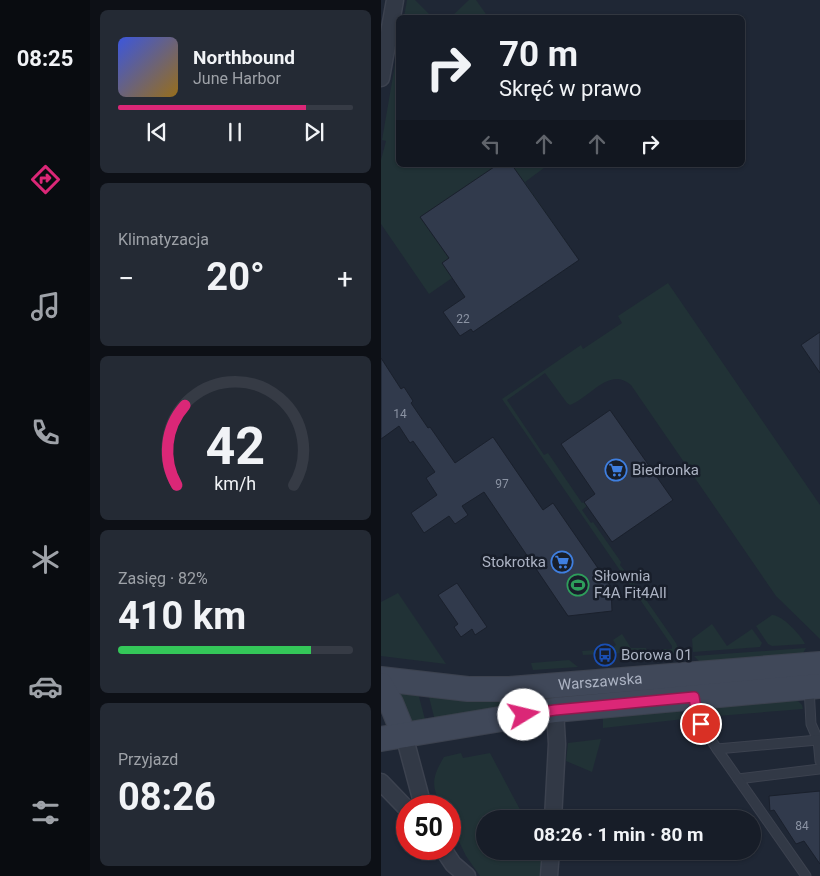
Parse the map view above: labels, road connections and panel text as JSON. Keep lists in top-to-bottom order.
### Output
{
  "streets": {
    "main road": ["Warszawska"]
  },
  "places": {
    "supermarket": ["Biedronka", "Stokrotka"],
    "sports": ["Siłownia F4A Fit4All"],
    "bus stop": ["Borowa 01"]
  },
  "house_numbers": [
    "22",
    "14",
    "97",
    "84"
  ],
  "page": {
    "tabs": "08:25",
    "turn": ["70 m", "Skręć w prawo"],
    "song": ["Northbound", "June Harbor"],
    "tile": [
      "Klimatyzacja",
      ["Zasięg · 82%", "410 km"],
      ["Przyjazd", "08:26"]
    ],
    "heat": ["−", "20°", "+"],
    "limit": "50",
    "trip": "08:26 · 1 min · 80 m",
    "gauge": ["42", "km/h"]
  }
}
